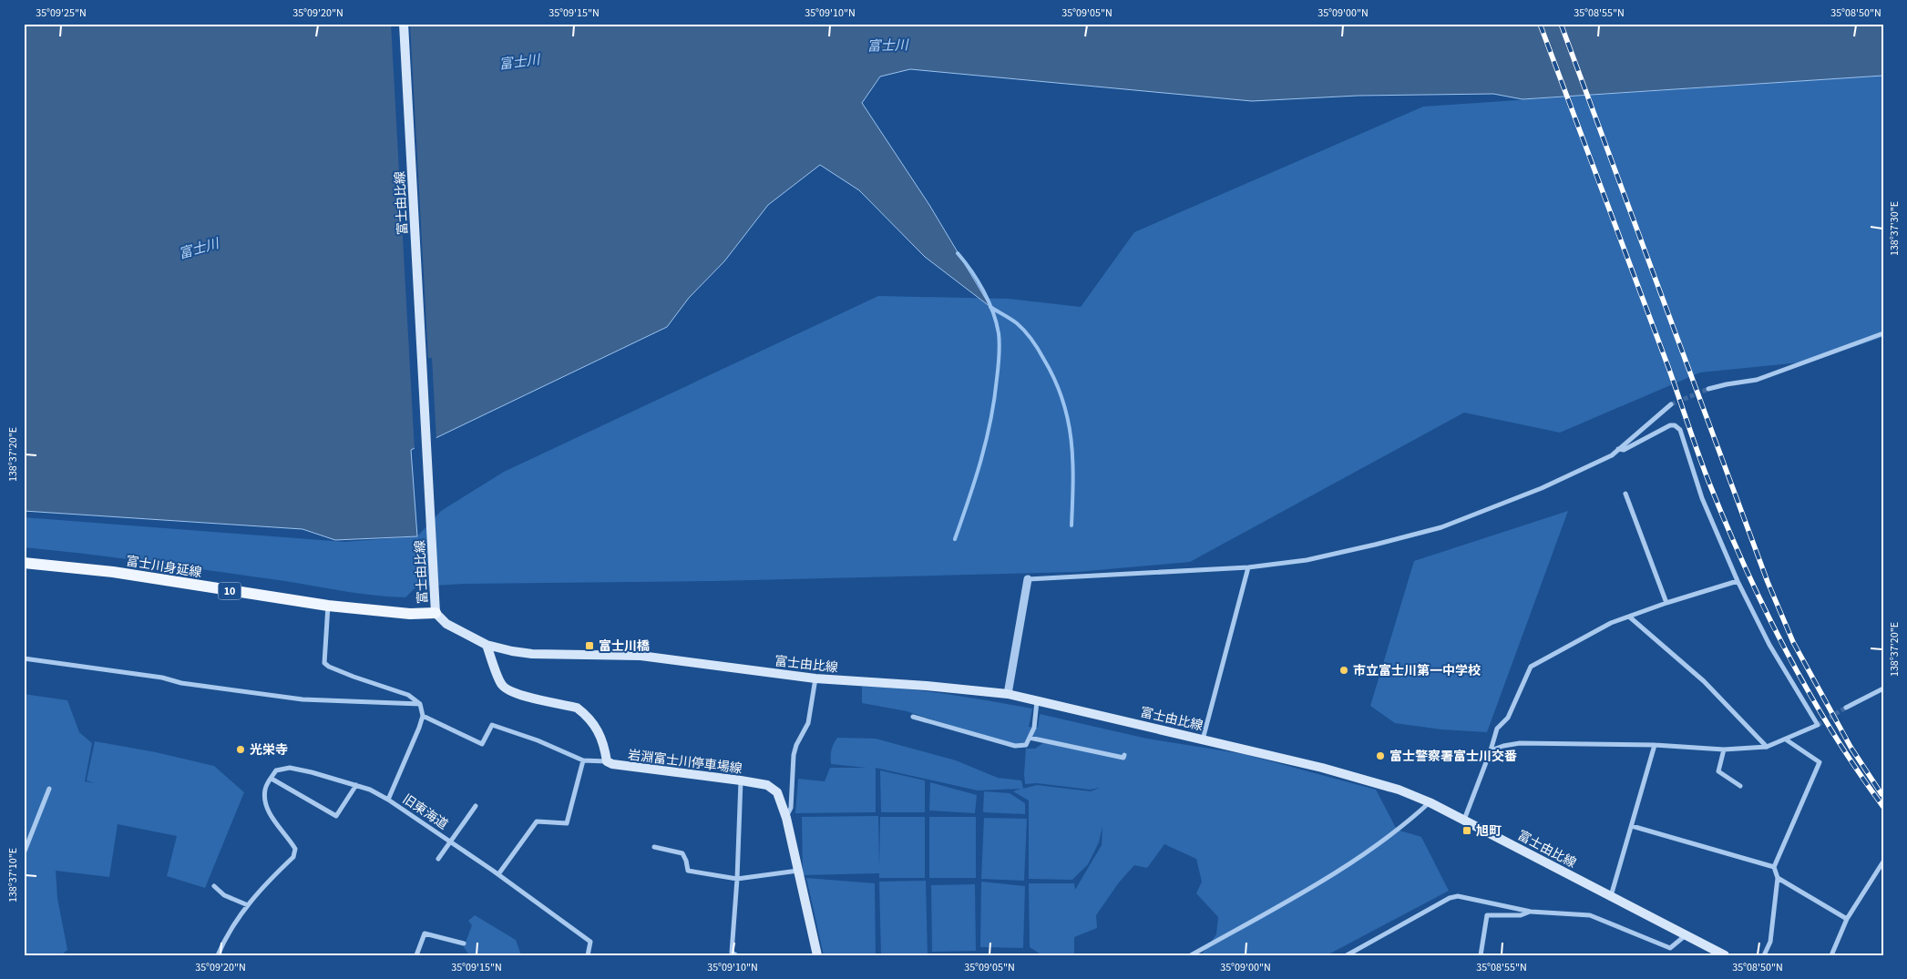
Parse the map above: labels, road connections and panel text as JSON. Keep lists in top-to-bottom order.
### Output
{
  "streets": {
    "main road": [
      "富士由比線",
      "富士川身延線",
      "10",
      "岩淵富士川停車場線"
    ],
    "street": ["旧東海道"]
  },
  "crossings": [
    ["富士由比線", "富士川身延線"]
  ],
  "water": ["富士川"],
  "places": {
    "transit": ["富士川橋", "旭町"],
    "other": ["市立富士川第一中学校", "光栄寺", "富士警察署富士川交番"]
  },
  "coordinates": [
    "35°09'25\"N",
    "35°09'20\"N",
    "35°09'15\"N",
    "35°09'10\"N",
    "35°09'05\"N",
    "35°09'00\"N",
    "35°08'55\"N",
    "35°08'50\"N",
    "138°37'30\"E",
    "138°37'20\"E",
    "138°37'10\"E"
  ]
}
